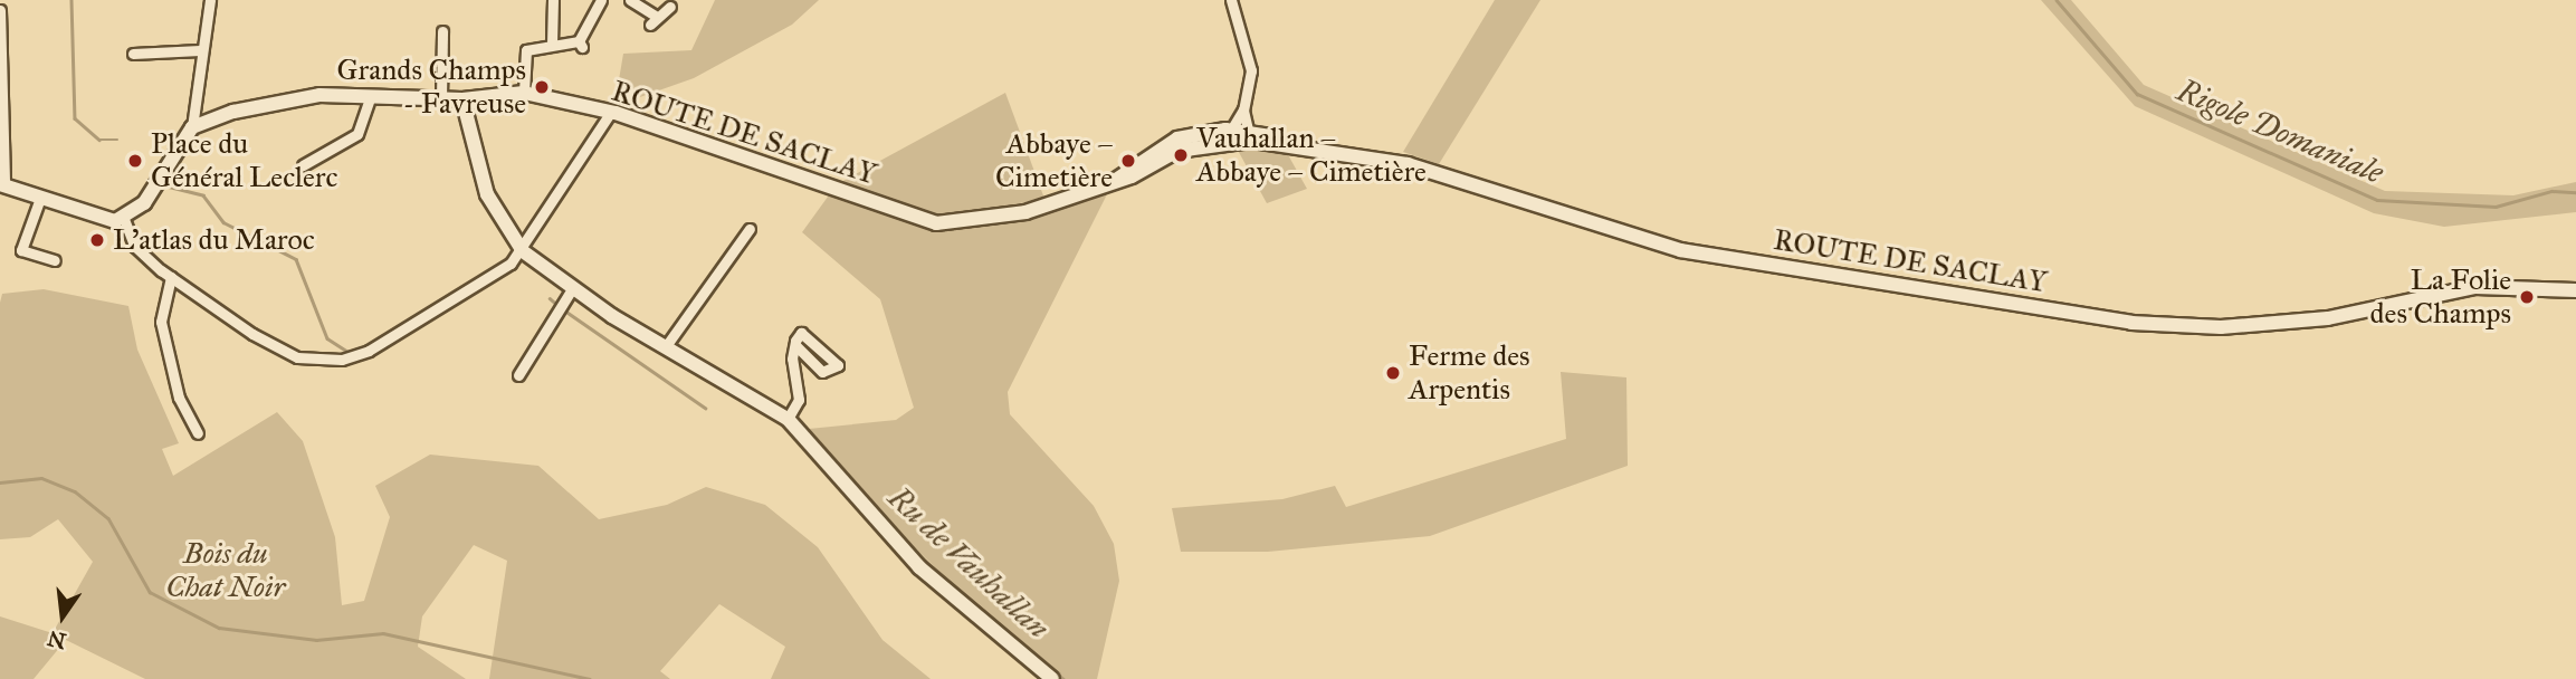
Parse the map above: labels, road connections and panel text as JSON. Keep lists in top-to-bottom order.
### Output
{
  "streets": {
    "main road": ["ROUTE DE SACLAY"]
  },
  "water": ["Rigole Domaniale", "Ru de Vauhallan"],
  "parks": ["Bois du Chat Noir"],
  "places": [
    "Grands Champs - Favreuse",
    "Vauhallan – Abbaye – Cimetière",
    "Place du Général Leclerc",
    "Abbaye – Cimetière",
    "L'atlas du Maroc",
    "La Folie des Champs",
    "Ferme des Arpentis"
  ],
  "north": "bottom"
}
